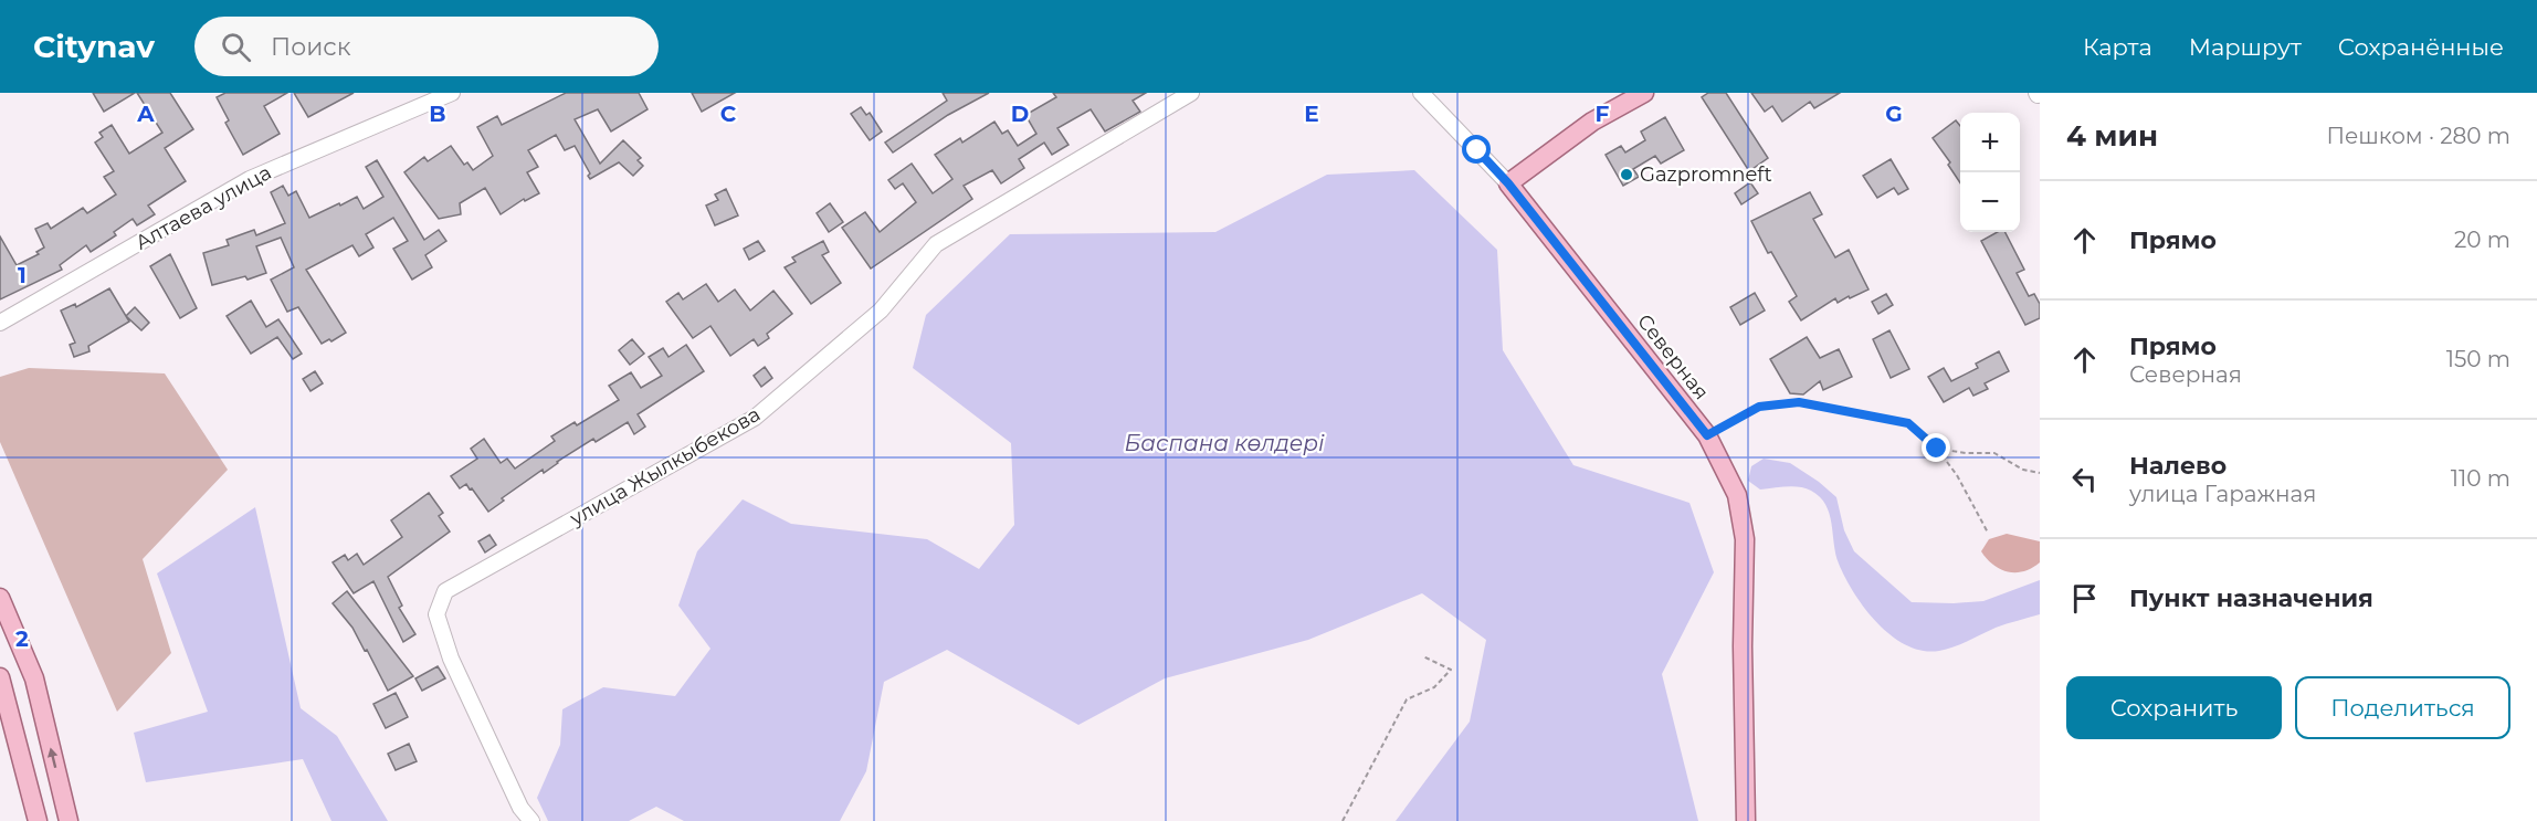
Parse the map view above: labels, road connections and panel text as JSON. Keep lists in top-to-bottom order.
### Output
{
  "streets": {
    "main road": ["Северная"],
    "street": ["Алтаева улица", "улица Жылкыбекова"]
  },
  "water": ["Баспана көлдері"],
  "places": ["Gazpromneft"],
  "page": {
    "header": "Citynav",
    "search": "Поиск",
    "nav": ["Карта", "Маршрут", "Сохранённые"],
    "heading": ["4 мин", "Пешком · 280 m"],
    "map_buttons": ["+", "−"],
    "list": [
      ["Прямо", "20 m"],
      ["Прямо", "Северная", "150 m"],
      ["Налево", "улица Гаражная", "110 m"],
      "Пункт назначения"
    ],
    "buttons": ["Сохранить", "Поделиться"]
  },
  "grid": {
    "columns": [
      "A",
      "B",
      "C",
      "D",
      "E",
      "F",
      "G"
    ],
    "rows": ["1", "2"]
  }
}
